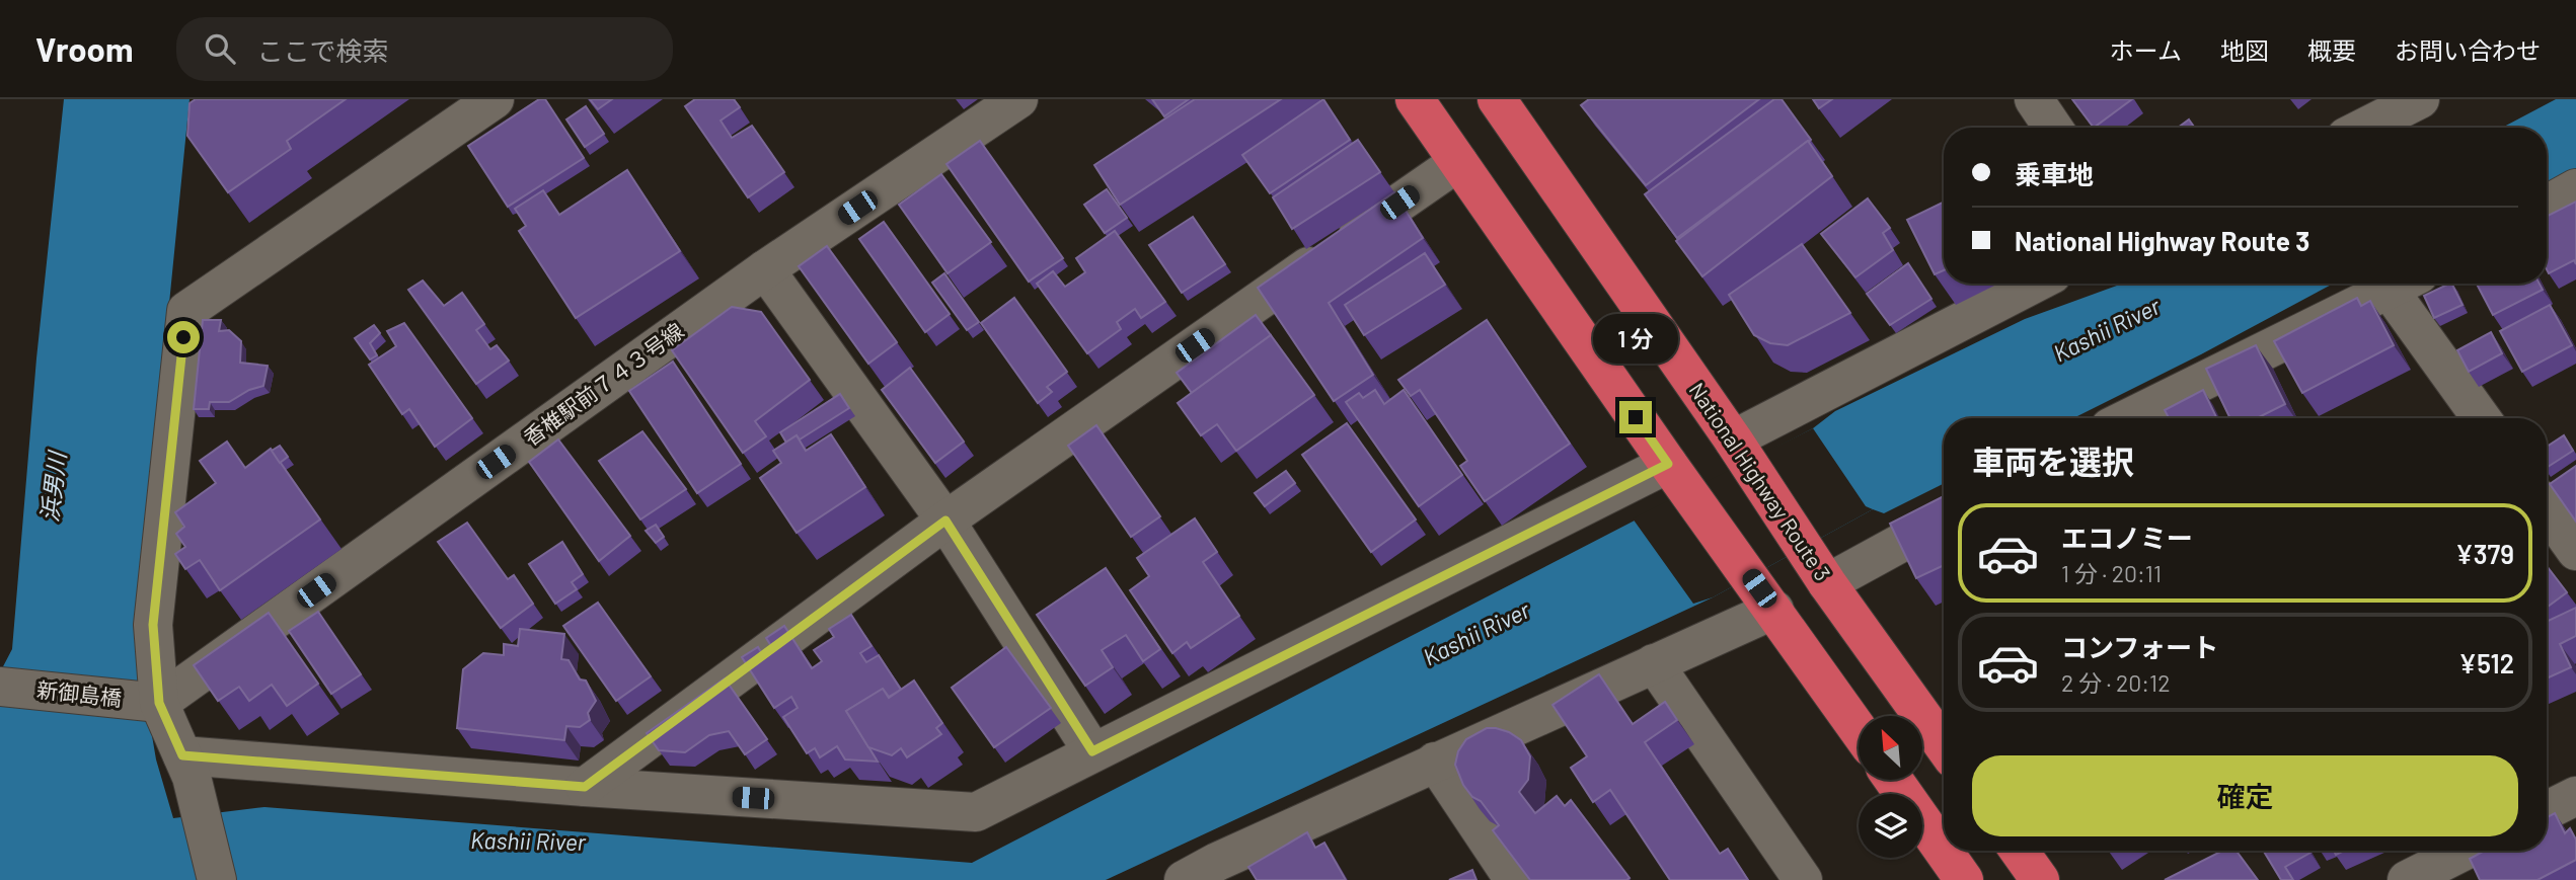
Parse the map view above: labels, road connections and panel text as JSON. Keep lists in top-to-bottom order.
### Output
{
  "streets": {
    "highway": ["National Highway Route 3"],
    "street": ["香椎駅前７４３号線", "新御島橋"]
  },
  "crossings": [
    ["香椎駅前７４３号線", "新御島橋"]
  ],
  "water": ["Kashii River", "浜男川"],
  "north": "top left",
  "page": {
    "header": "Vroom",
    "search": "ここで検索",
    "nav": [
      "ホーム",
      "地図",
      "概要",
      "お問い合わせ"
    ],
    "banner": ["乗車地", "National Highway Route 3"],
    "bubble": "1 分",
    "heading": "車両を選択",
    "list": [
      {
        "name": "エコノミー",
        "note": "1 分 · 20:11",
        "value": "¥379"
      },
      {
        "name": "コンフォート",
        "note": "2 分 · 20:12",
        "value": "¥512"
      }
    ],
    "buttons": "確定"
  }
}
